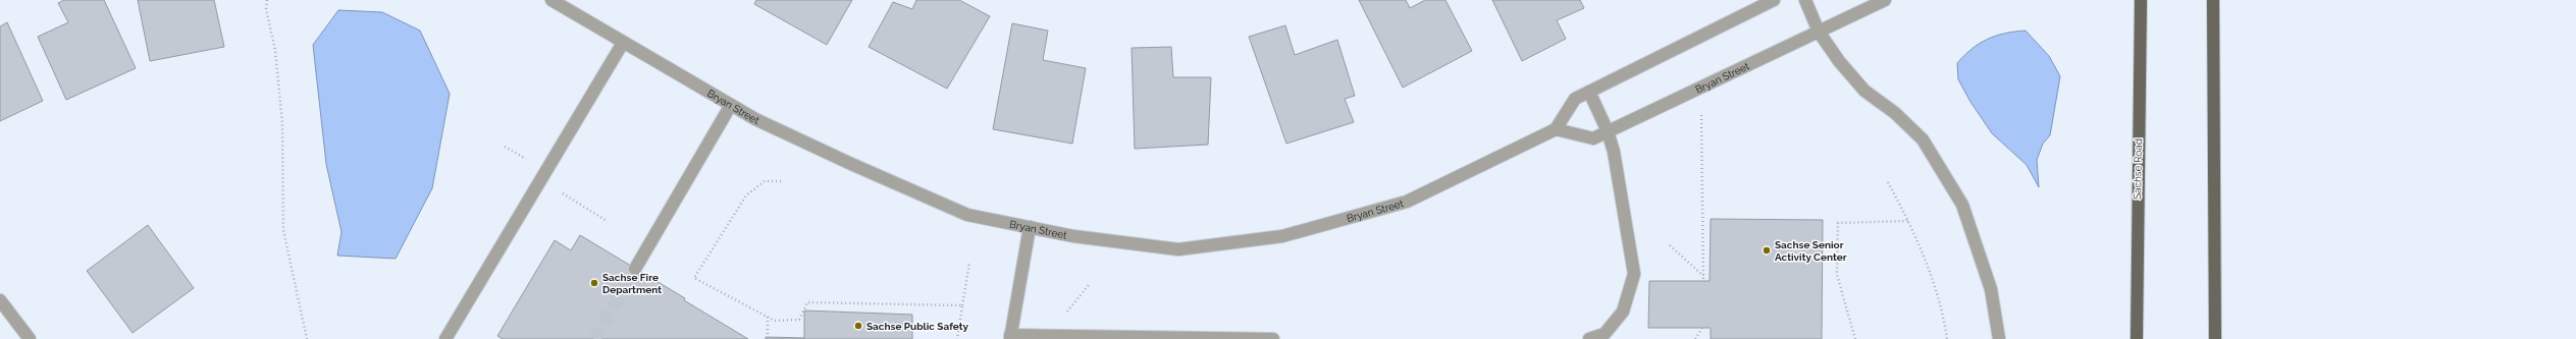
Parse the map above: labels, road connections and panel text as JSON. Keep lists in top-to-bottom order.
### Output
{
  "streets": {
    "main road": ["Sachse Road"],
    "street": ["Bryan Street"]
  },
  "places": ["Sachse Senior Activity Center", "Sachse Fire Department", "Sachse Public Safety"]
}
